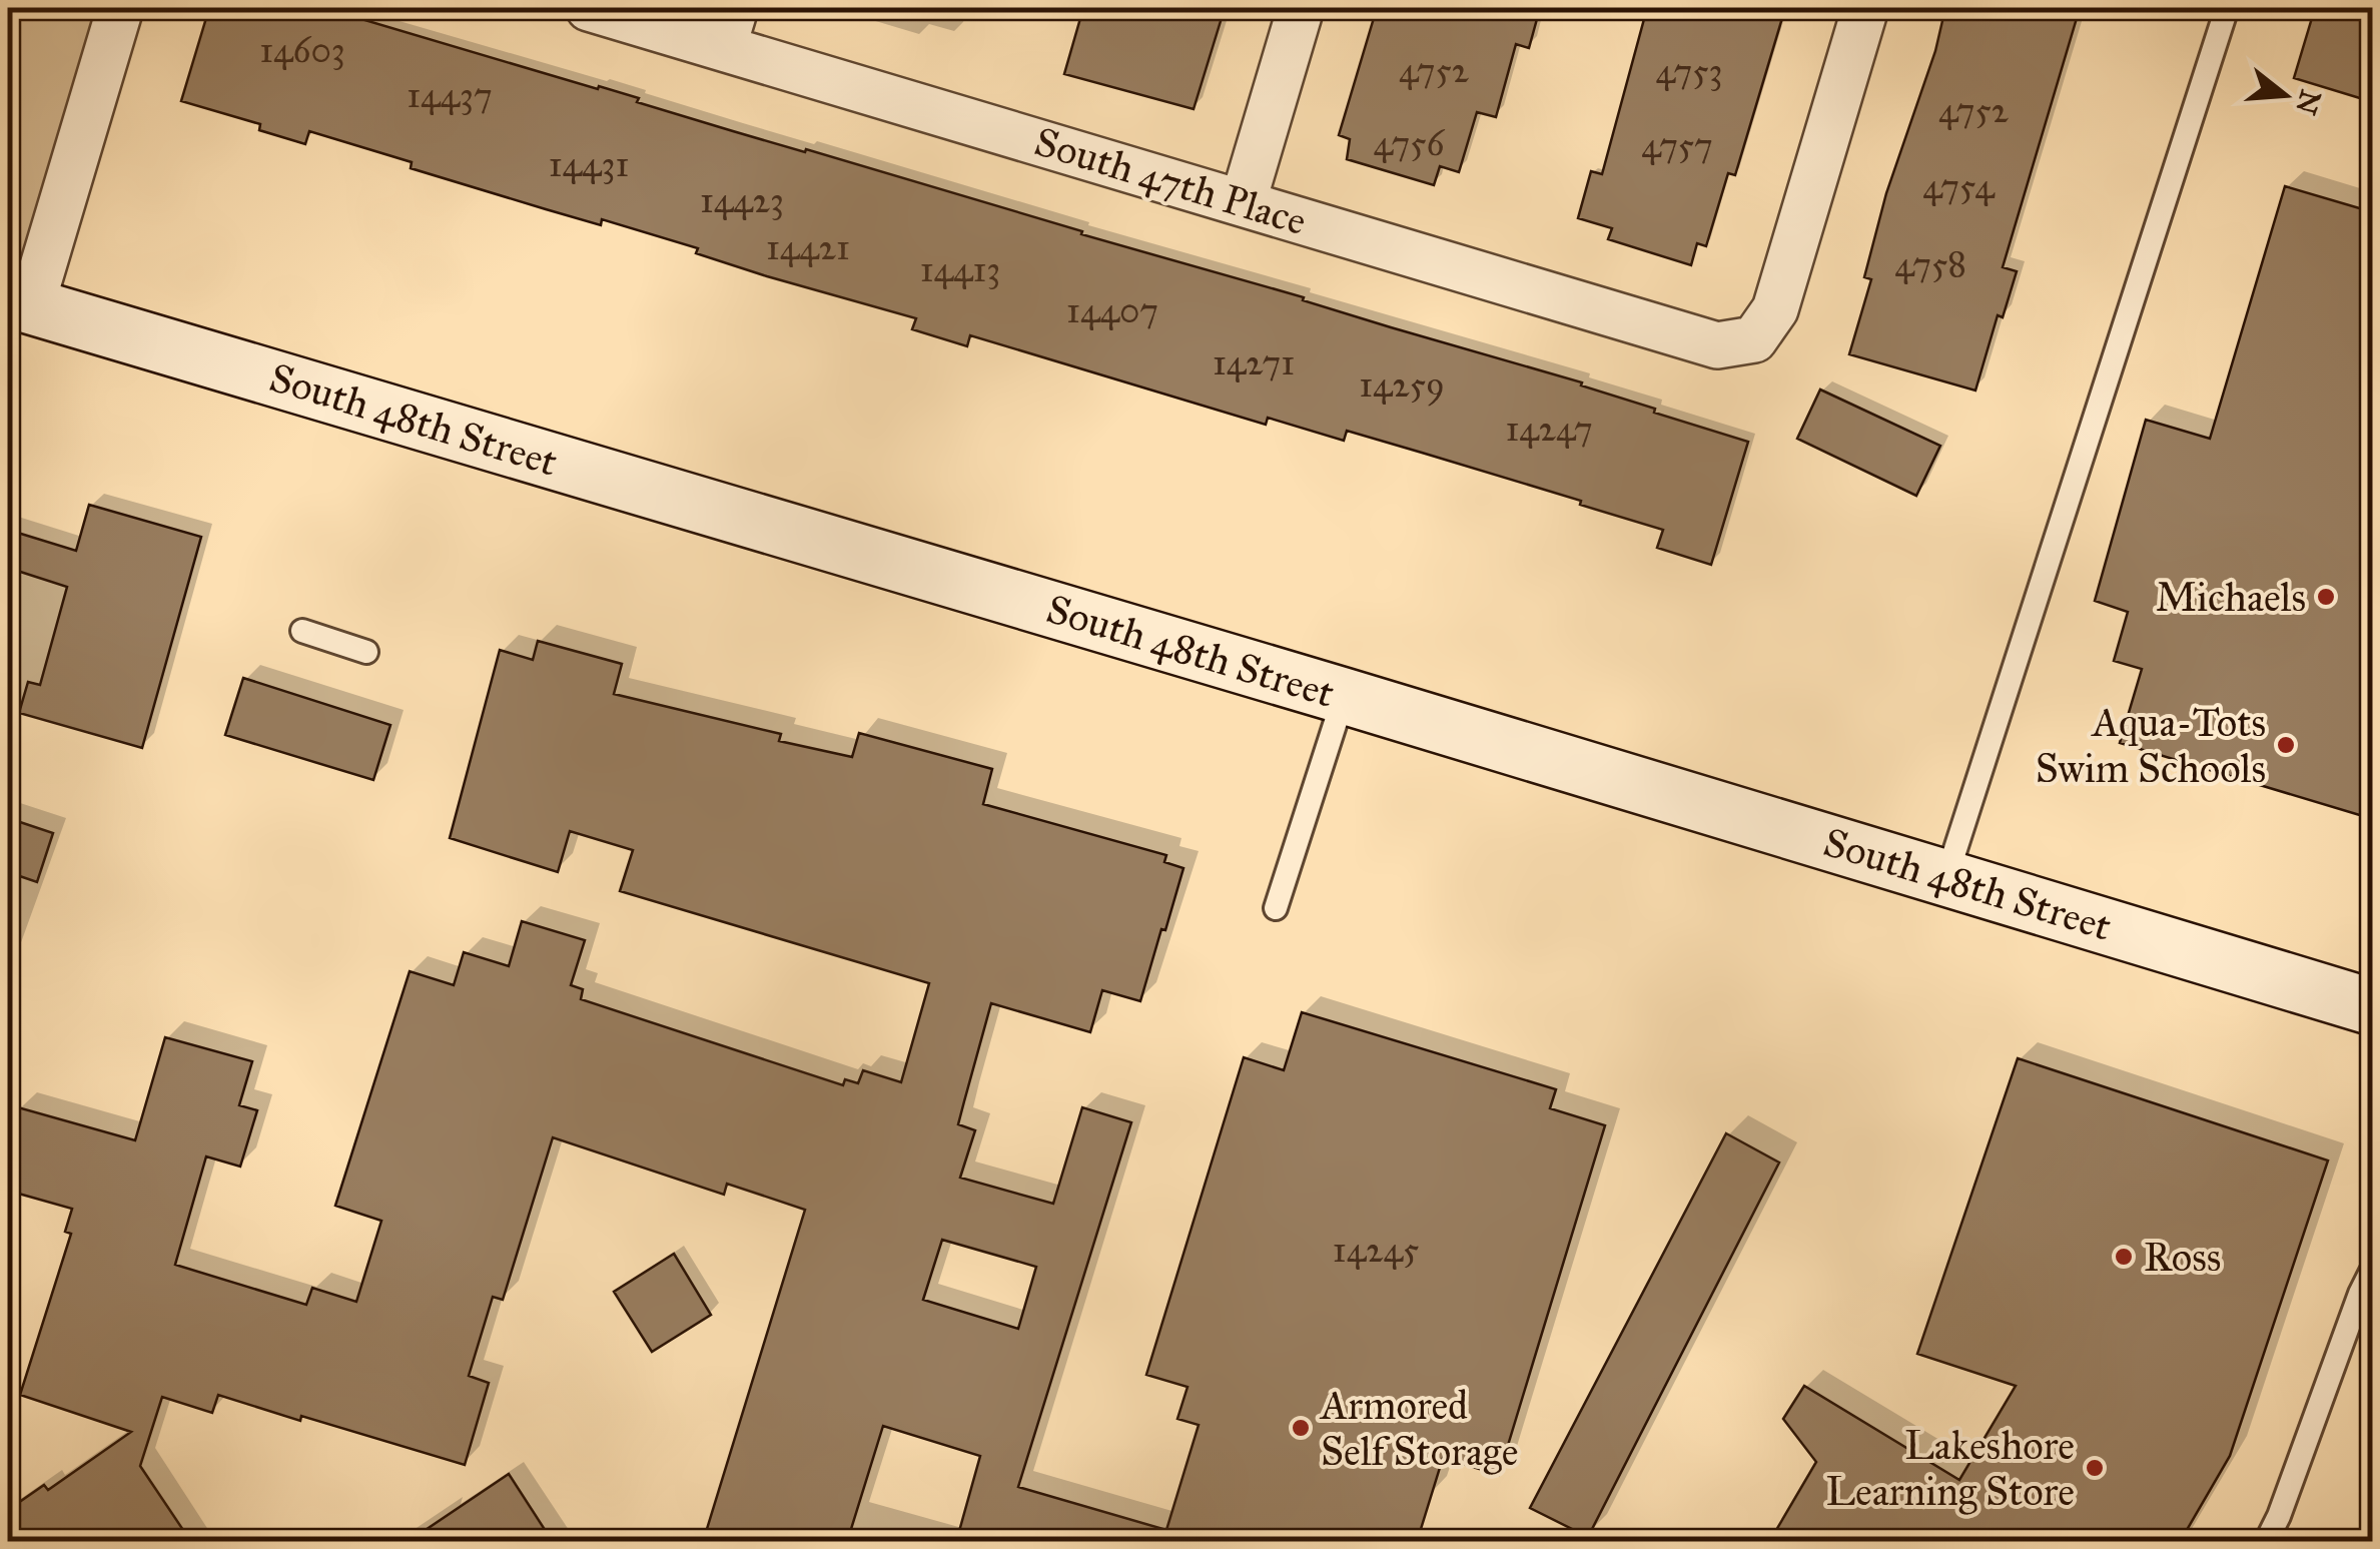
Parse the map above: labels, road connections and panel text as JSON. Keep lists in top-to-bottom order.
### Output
{
  "streets": {
    "main road": ["South 48th Street"],
    "street": ["South 47th Place"]
  },
  "places": [
    "Michaels",
    "Aqua-Tots Swim Schools",
    "Ross",
    "Armored Self Storage",
    "Lakeshore Learning Store"
  ],
  "house_numbers": [
    "14603",
    "4752",
    "4753",
    "14437",
    "4752",
    "4756",
    "4757",
    "14431",
    "4754",
    "14423",
    "14421",
    "4758",
    "14413",
    "14407",
    "14271",
    "14259",
    "14247",
    "14245"
  ],
  "north": "right"
}
